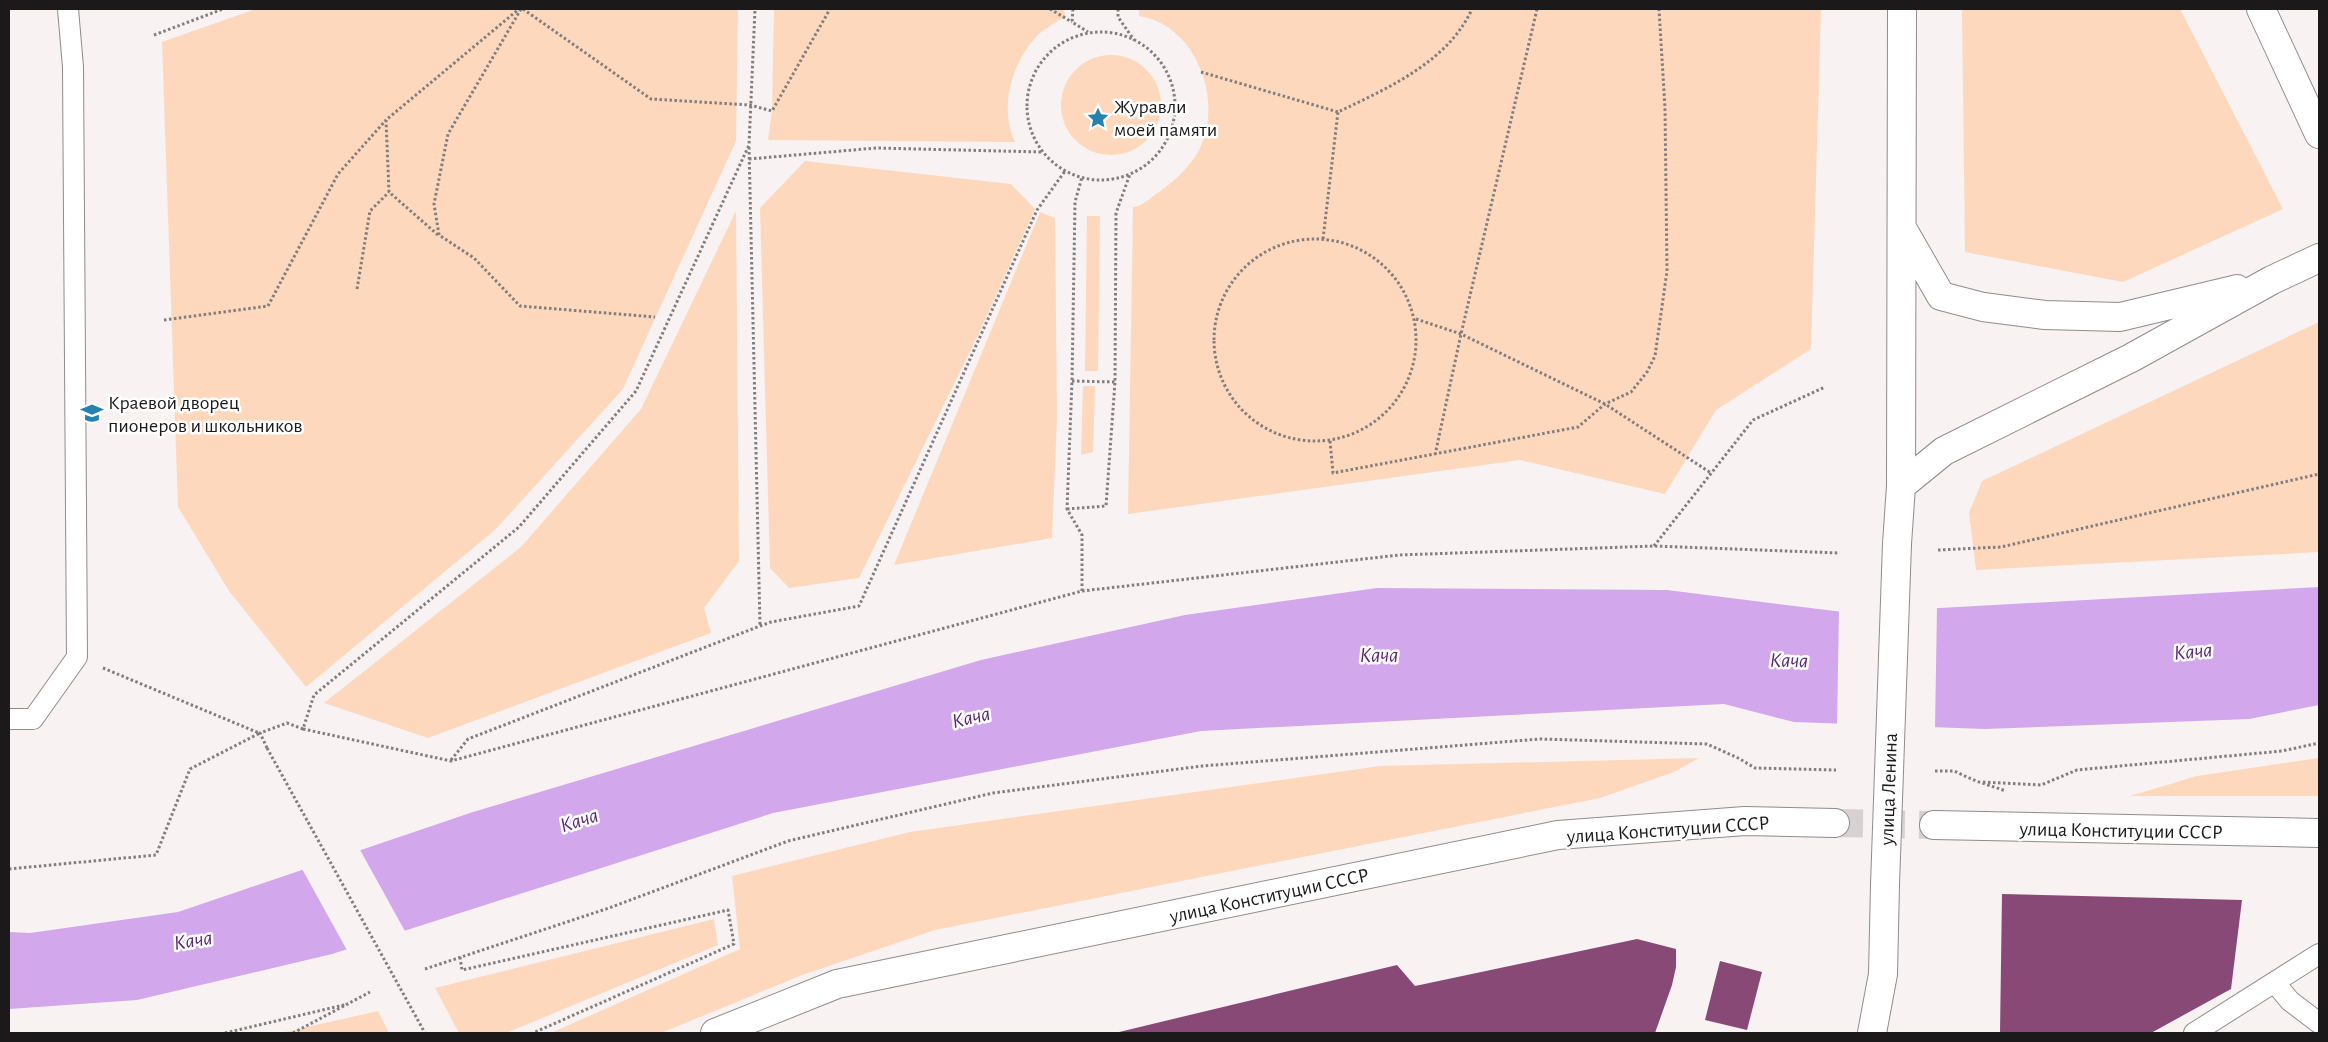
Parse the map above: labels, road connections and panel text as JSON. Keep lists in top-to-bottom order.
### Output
{
  "streets": {
    "main road": ["улица Ленина", "улица Конституции СССР"]
  },
  "water": ["Кача"],
  "places": {
    "place": ["Журавли моей памяти"],
    "school or university": ["Краевой дворец пионеров и школьников"]
  }
}
